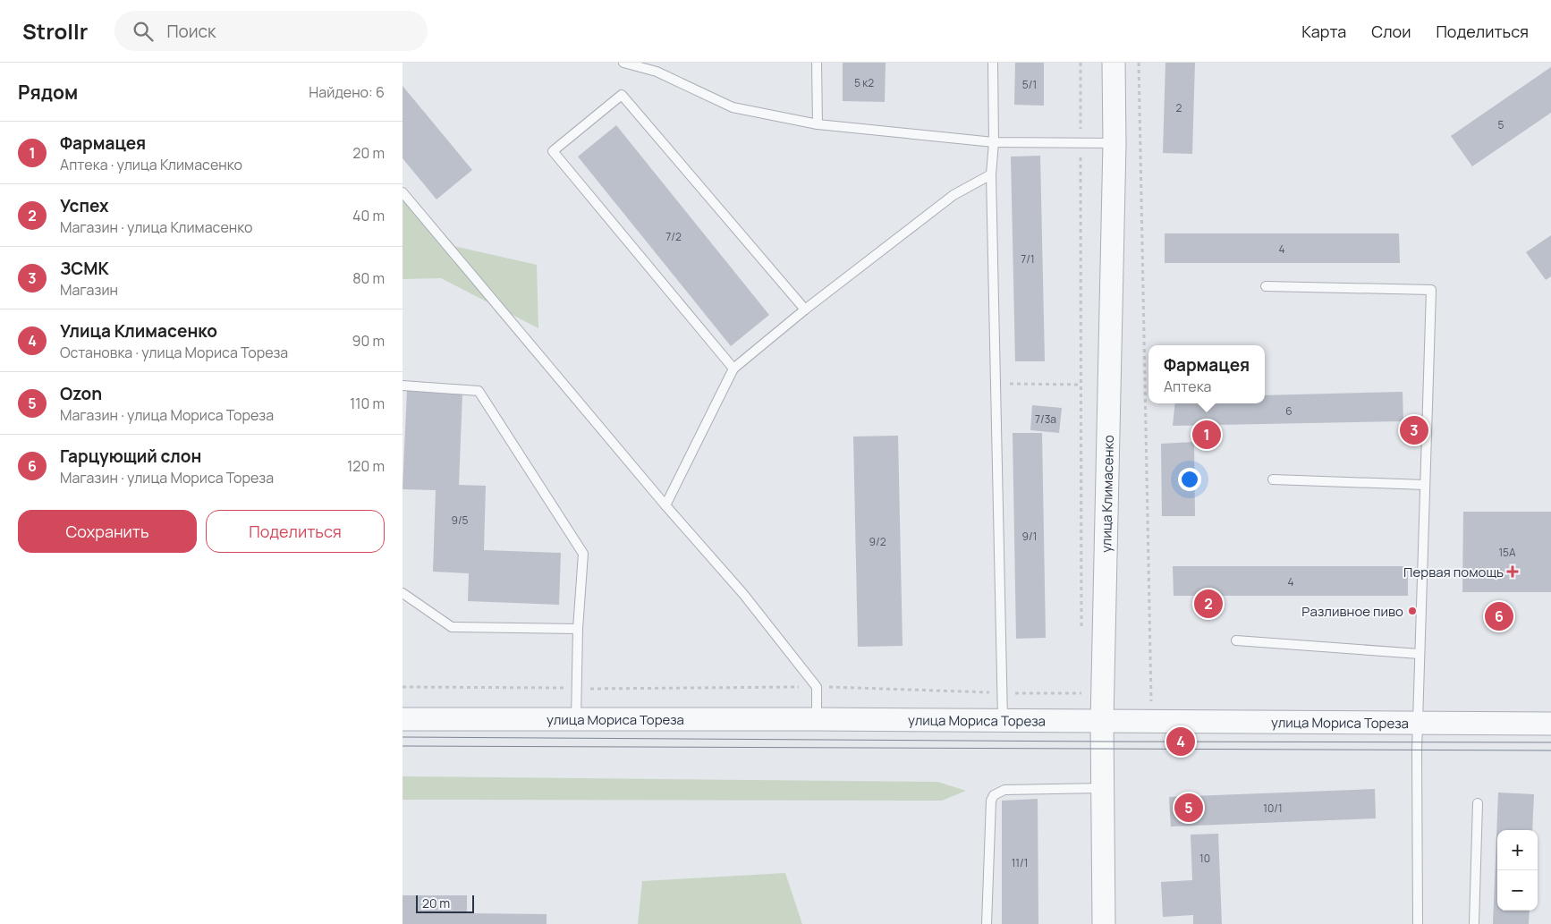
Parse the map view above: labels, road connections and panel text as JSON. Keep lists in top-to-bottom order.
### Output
{
  "streets": {
    "street": ["улица Климасенко", "улица Мориса Тореза"]
  },
  "crossings": [
    ["улица Климасенко", "улица Мориса Тореза"]
  ],
  "places": {
    "health": ["Первая помощь"],
    "other": ["Разливное пиво"]
  },
  "house_numbers": [
    "5 к2",
    "5/1",
    "2",
    "5",
    "7/2",
    "4",
    "7/1",
    "6",
    "7/3а",
    "9/5",
    "9/1",
    "9/2",
    "15А",
    "4",
    "10/1",
    "10",
    "11/1"
  ],
  "scale_bar": "20 m",
  "page": {
    "header": "Strollr",
    "search": "Поиск",
    "nav": ["Карта", "Слои", "Поделиться"],
    "heading": ["Рядом", "Найдено: 6"],
    "list": [
      {
        "mark": "1",
        "name": "Фармацея",
        "note": "Аптека · улица Климасенко",
        "value": "20 m"
      },
      {
        "mark": "2",
        "name": "Успех",
        "note": "Магазин · улица Климасенко",
        "value": "40 m"
      },
      {
        "mark": "3",
        "name": "ЗСМК",
        "note": "Магазин",
        "value": "80 m"
      },
      {
        "mark": "4",
        "name": "Улица Климасенко",
        "note": "Остановка · улица Мориса Тореза",
        "value": "90 m"
      },
      {
        "mark": "5",
        "name": "Ozon",
        "note": "Магазин · улица Мориса Тореза",
        "value": "110 m"
      },
      {
        "mark": "6",
        "name": "Гарцующий слон",
        "note": "Магазин · улица Мориса Тореза",
        "value": "120 m"
      }
    ],
    "popup": ["Фармацея", "Аптека"],
    "pins": [
      "3",
      "1",
      "2",
      "6",
      "4",
      "5"
    ],
    "buttons": ["Сохранить", "Поделиться"],
    "map_buttons": ["+", "−"],
    "scale": "20 m"
  }
}
